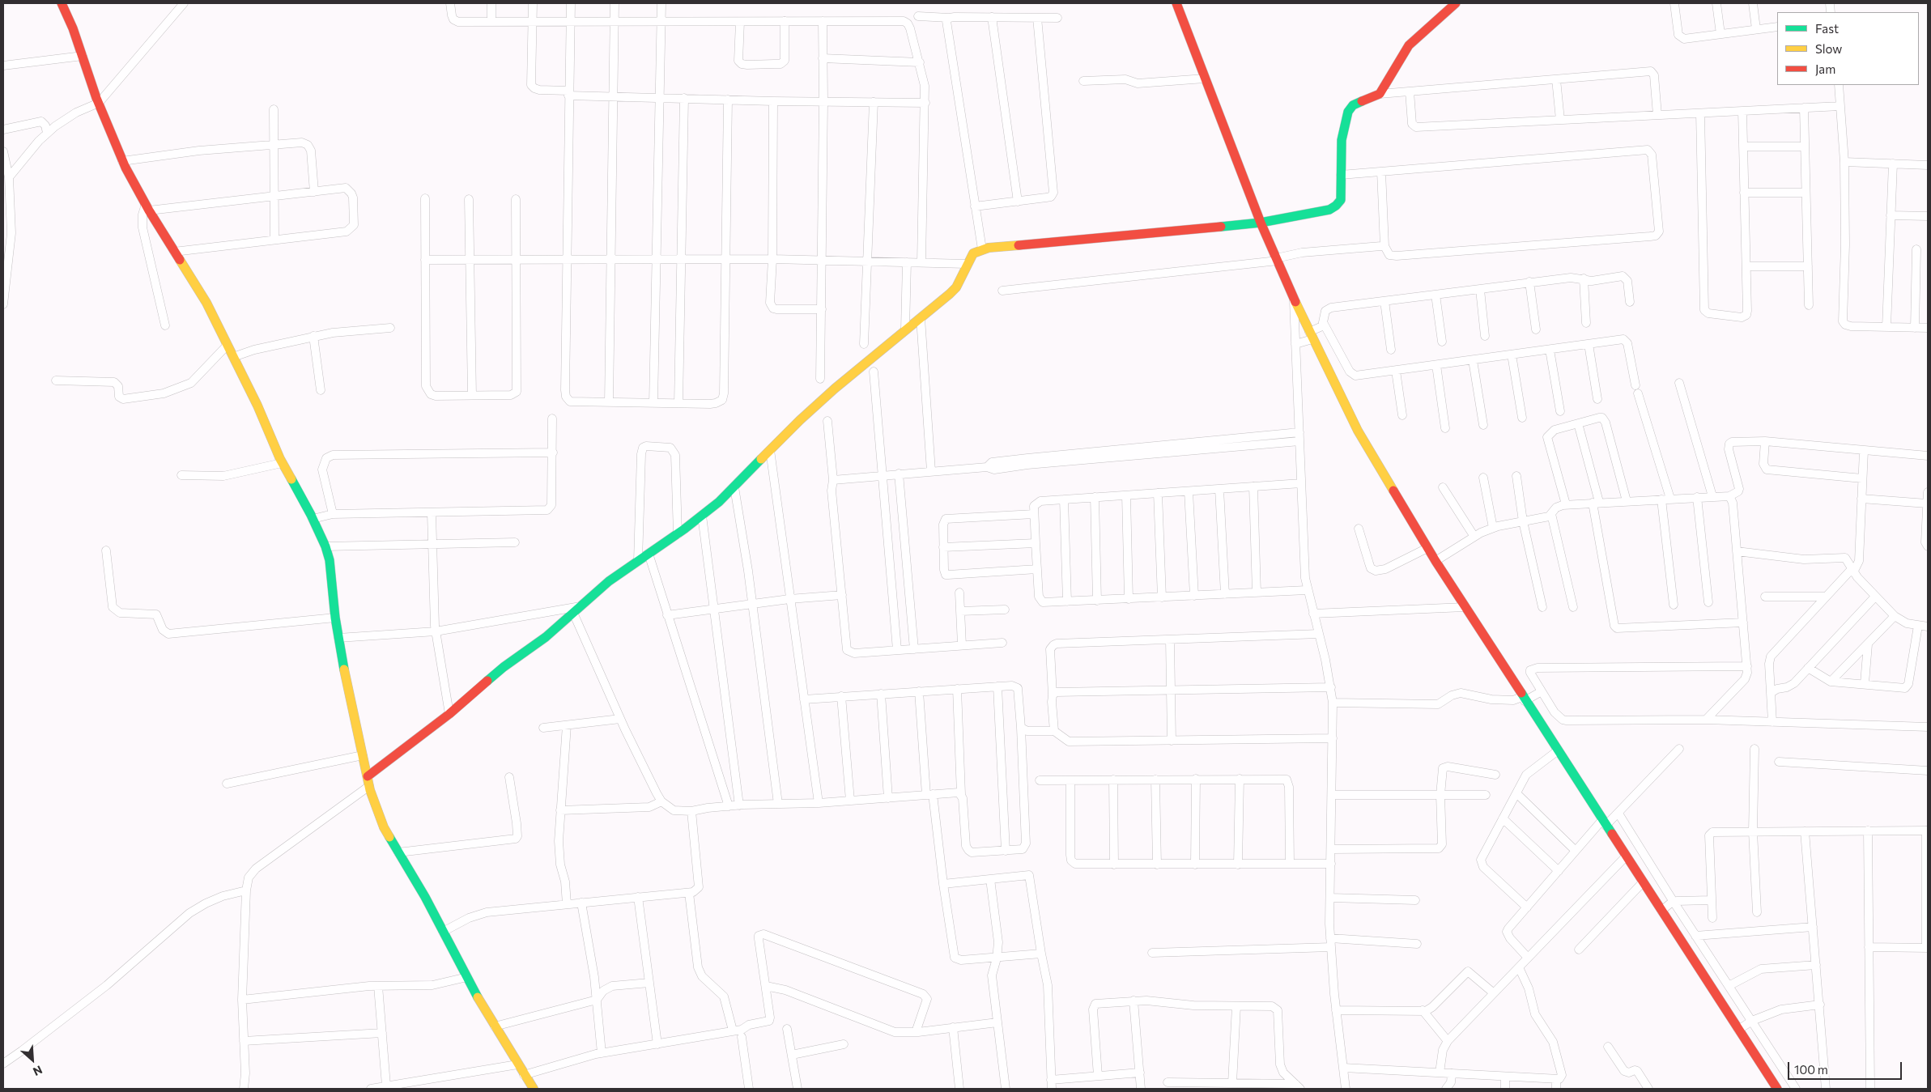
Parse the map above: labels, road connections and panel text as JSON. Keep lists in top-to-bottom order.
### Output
{
  "legend": ["Fast", "Slow", "Jam"],
  "scale_bar": "100 m",
  "north": "bottom right"
}
